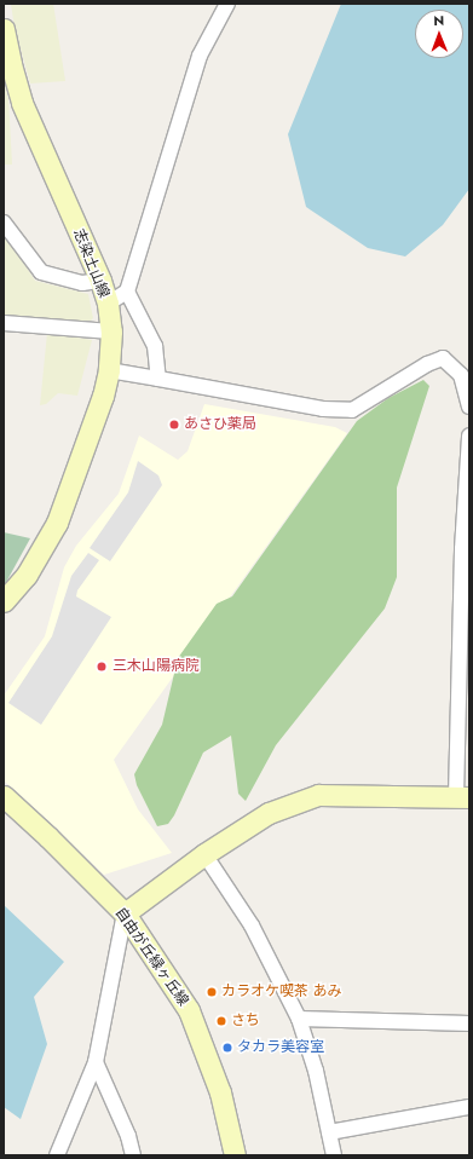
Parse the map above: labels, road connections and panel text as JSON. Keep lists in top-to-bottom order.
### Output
{
  "streets": {
    "street": ["志染土山線", "自由が丘緑ヶ丘線"]
  },
  "places": [
    "あさひ薬局",
    "三木山陽病院",
    "カラオケ喫茶 あみ",
    "さち",
    "タカラ美容室"
  ],
  "north": "top"
}
